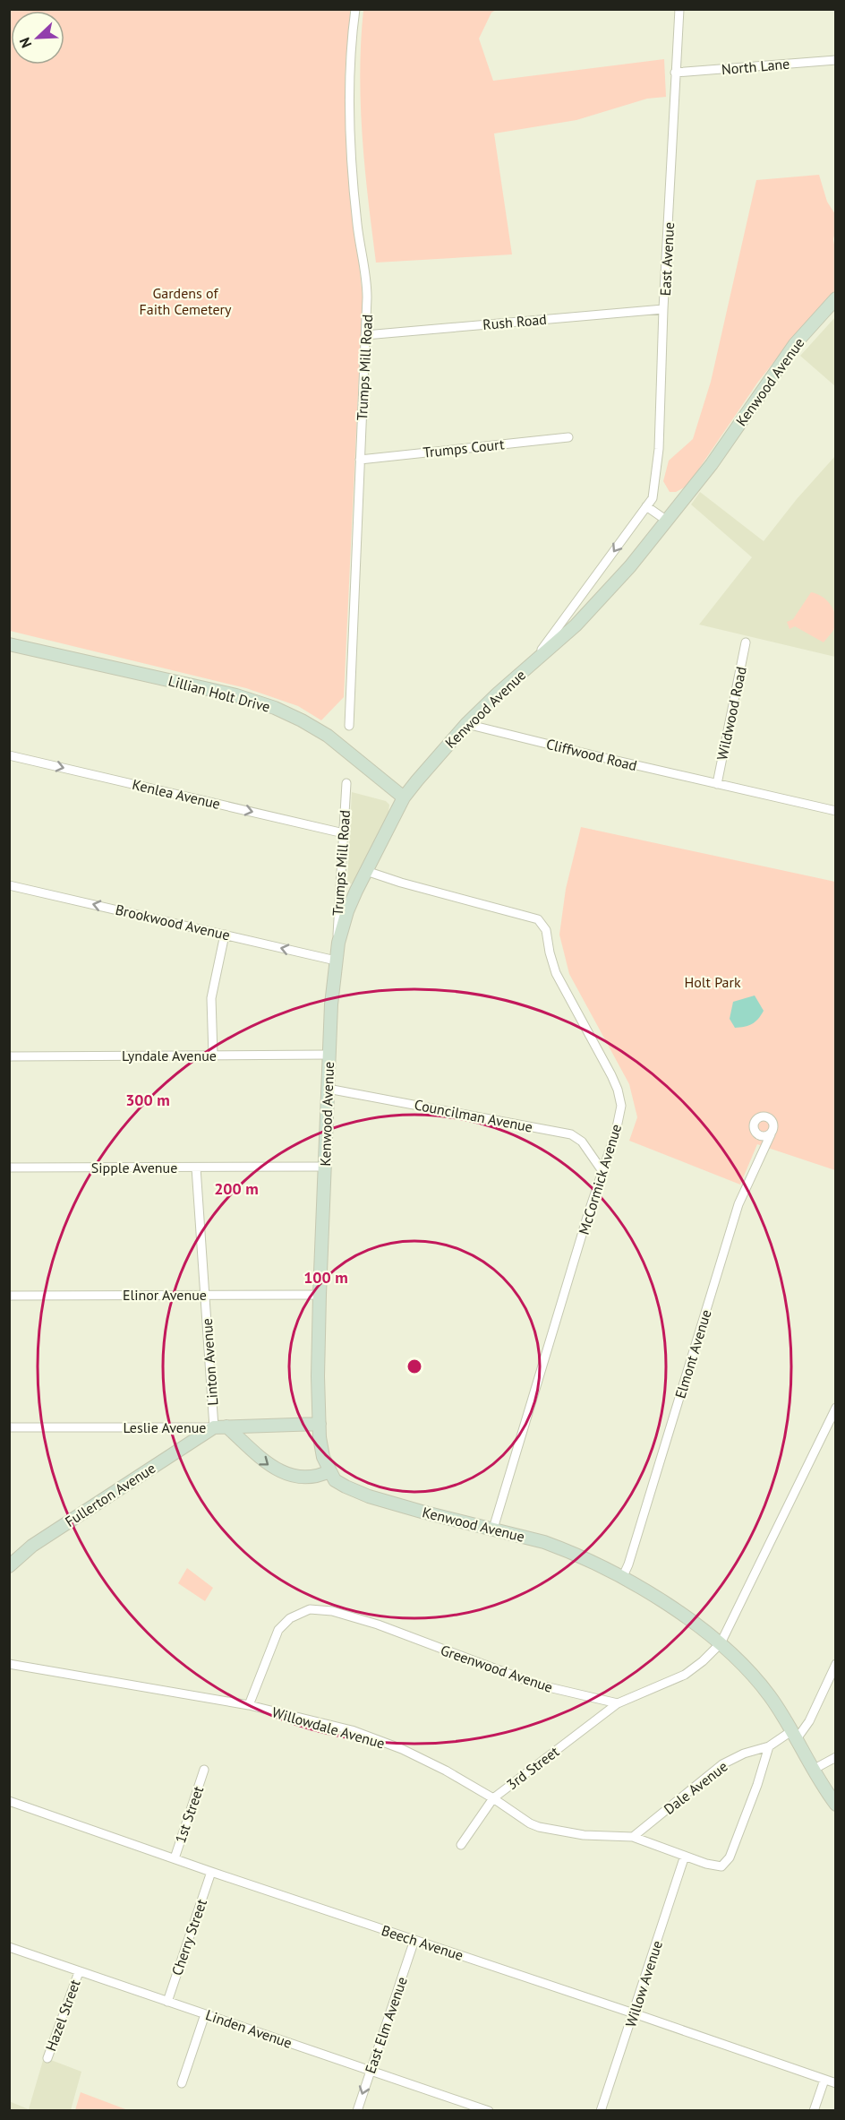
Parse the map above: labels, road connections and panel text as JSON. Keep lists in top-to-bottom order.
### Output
{
  "streets": {
    "main road": [
      "Kenwood Avenue",
      "Lillian Holt Drive",
      "Leslie Avenue",
      "Fullerton Avenue"
    ],
    "street": [
      "North Lane",
      "East Avenue",
      "Rush Road",
      "Trumps Mill Road",
      "Trumps Court",
      "Wildwood Road",
      "Cliffwood Road",
      "Kenlea Avenue",
      "Brookwood Avenue",
      "Lyndale Avenue",
      "Councilman Avenue",
      "Sipple Avenue",
      "McCormick Avenue",
      "Elinor Avenue",
      "Elmont Avenue",
      "Linton Avenue",
      "Greenwood Avenue",
      "Willowdale Avenue",
      "3rd Street",
      "Dale Avenue",
      "1st Street",
      "Cherry Street",
      "Beech Avenue",
      "Willow Avenue",
      "Hazel Street",
      "East Elm Avenue",
      "Linden Avenue"
    ]
  },
  "crossings": [
    ["North Lane", "East Avenue"],
    ["East Avenue", "Rush Road"],
    ["East Avenue", "Kenwood Avenue"],
    ["Rush Road", "Trumps Mill Road"],
    ["Trumps Mill Road", "Kenwood Avenue"],
    ["Trumps Mill Road", "Trumps Court"],
    ["Trumps Mill Road", "Kenlea Avenue"],
    ["Kenwood Avenue", "Lillian Holt Drive"],
    ["Kenwood Avenue", "Cliffwood Road"],
    ["Kenwood Avenue", "Brookwood Avenue"],
    ["Kenwood Avenue", "Lyndale Avenue"],
    ["Kenwood Avenue", "Councilman Avenue"],
    ["Kenwood Avenue", "Sipple Avenue"],
    ["Kenwood Avenue", "McCormick Avenue"],
    ["Kenwood Avenue", "Elinor Avenue"],
    ["Kenwood Avenue", "Elmont Avenue"],
    ["Kenwood Avenue", "Leslie Avenue"],
    ["Kenwood Avenue", "Dale Avenue"],
    ["Wildwood Road", "Cliffwood Road"],
    ["Councilman Avenue", "McCormick Avenue"],
    ["Sipple Avenue", "Linton Avenue"],
    ["Elinor Avenue", "Linton Avenue"],
    ["Linton Avenue", "Leslie Avenue"],
    ["Linton Avenue", "Fullerton Avenue"],
    ["Leslie Avenue", "Fullerton Avenue"],
    ["Greenwood Avenue", "Willowdale Avenue"],
    ["Greenwood Avenue", "3rd Street"],
    ["Willowdale Avenue", "3rd Street"],
    ["Willowdale Avenue", "Dale Avenue"],
    ["Willowdale Avenue", "Willow Avenue"],
    ["1st Street", "Beech Avenue"],
    ["Cherry Street", "Beech Avenue"],
    ["Cherry Street", "Linden Avenue"],
    ["Beech Avenue", "Willow Avenue"],
    ["Beech Avenue", "East Elm Avenue"],
    ["Hazel Street", "Linden Avenue"],
    ["East Elm Avenue", "Linden Avenue"]
  ],
  "one_way": ["Kenlea Avenue", "Brookwood Avenue"],
  "parks": ["Gardens of Faith Cemetery", "Holt Park"],
  "north": "bottom left",
  "rings": ["300 m", "200 m", "100 m"]
}
